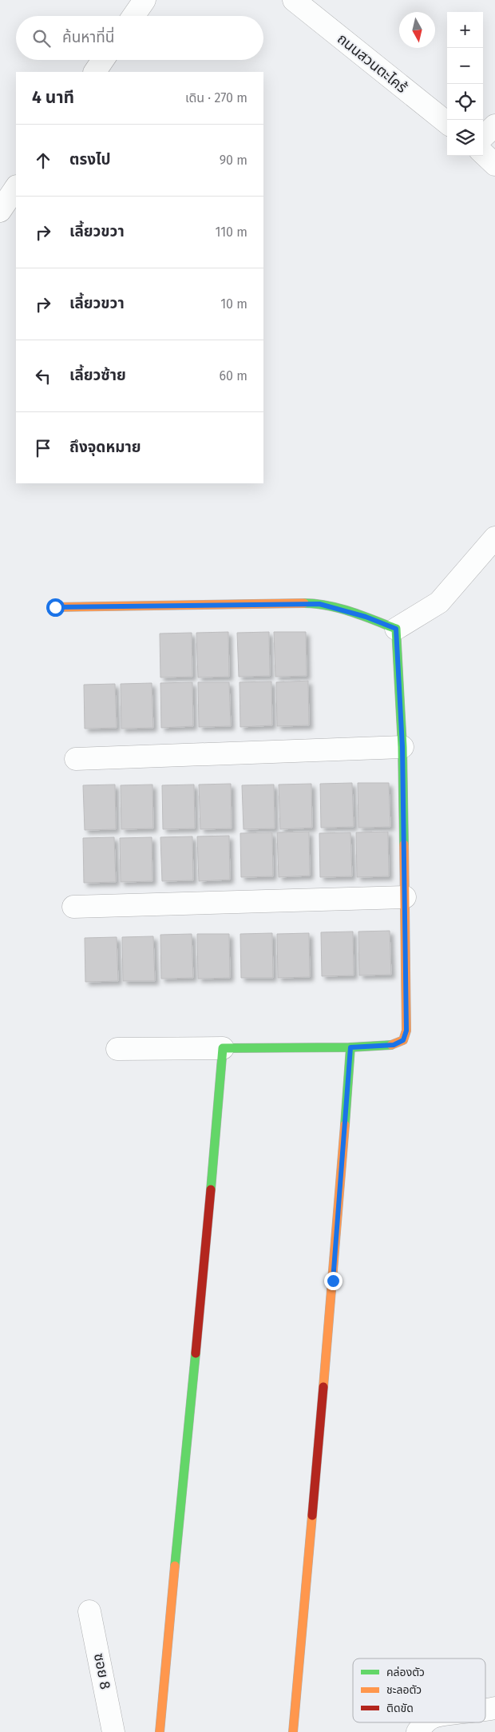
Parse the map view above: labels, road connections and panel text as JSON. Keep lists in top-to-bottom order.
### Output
{
  "streets": {
    "street": ["ถนนสวนตะไคร้", "ซอย 8"]
  },
  "legend": ["คล่องตัว", "ชะลอตัว", "ติดขัด"],
  "north": "bottom",
  "page": {
    "map_buttons": ["+", "−"],
    "search": "ค้นหาที่นี่",
    "heading": ["4 นาที", "เดิน · 270 m"],
    "list": [
      ["ตรงไป", "90 m"],
      ["เลี้ยวขวา", "110 m"],
      ["เลี้ยวขวา", "10 m"],
      ["เลี้ยวซ้าย", "60 m"],
      "ถึงจุดหมาย"
    ]
  }
}
